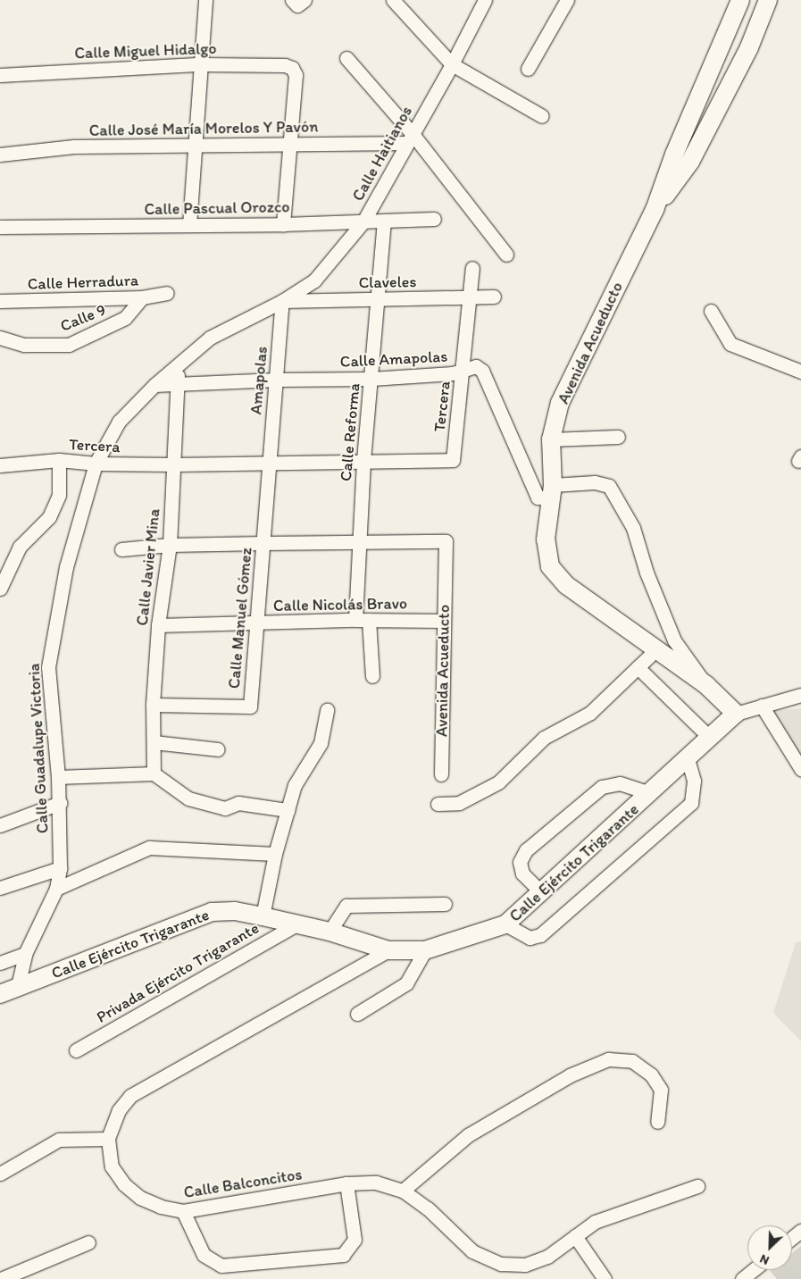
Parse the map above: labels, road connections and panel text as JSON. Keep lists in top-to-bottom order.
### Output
{
  "streets": {
    "main road": ["Avenida Acueducto", "Calle Ejército Trigarante"],
    "street": [
      "Calle Miguel Hidalgo",
      "Calle José María Morelos Y Pavón",
      "Calle Haitianos",
      "Calle Pascual Orozco",
      "Calle Herradura",
      "Claveles",
      "Calle 9",
      "Calle Amapolas",
      "Amapolas",
      "Tercera",
      "Calle Reforma",
      "Calle Javier Mina",
      "Calle Nicolás Bravo",
      "Calle Manuel Gómez",
      "Calle Guadalupe Victoria",
      "Privada Ejército Trigarante",
      "Calle Balconcitos"
    ]
  },
  "crossings": [
    ["Calle Miguel Hidalgo", "Calle José María Morelos Y Pavón"],
    ["Calle José María Morelos Y Pavón", "Calle Haitianos"],
    ["Calle Haitianos", "Calle Pascual Orozco"],
    ["Calle Haitianos", "Claveles"],
    ["Calle Haitianos", "Amapolas"],
    ["Calle Haitianos", "Calle Guadalupe Victoria"],
    ["Calle Pascual Orozco", "Calle Reforma"],
    ["Calle Herradura", "Calle 9"],
    ["Claveles", "Amapolas"],
    ["Claveles", "Tercera"],
    ["Claveles", "Calle Reforma"],
    ["Claveles", "Calle Guadalupe Victoria"],
    ["Avenida Acueducto", "Calle Amapolas"],
    ["Avenida Acueducto", "Calle Reforma"],
    ["Avenida Acueducto", "Calle Nicolás Bravo"],
    ["Avenida Acueducto", "Calle Ejército Trigarante"],
    ["Calle Amapolas", "Amapolas"],
    ["Calle Amapolas", "Tercera"],
    ["Calle Amapolas", "Calle Reforma"],
    ["Calle Amapolas", "Calle Javier Mina"],
    ["Calle Amapolas", "Calle Guadalupe Victoria"],
    ["Amapolas", "Tercera"],
    ["Amapolas", "Calle Manuel Gómez"],
    ["Amapolas", "Calle Guadalupe Victoria"],
    ["Tercera", "Calle Reforma"],
    ["Tercera", "Calle Javier Mina"],
    ["Tercera", "Calle Manuel Gómez"],
    ["Tercera", "Calle Guadalupe Victoria"],
    ["Calle Reforma", "Calle Nicolás Bravo"],
    ["Calle Javier Mina", "Calle Nicolás Bravo"],
    ["Calle Javier Mina", "Calle Manuel Gómez"],
    ["Calle Javier Mina", "Calle Guadalupe Victoria"],
    ["Calle Nicolás Bravo", "Calle Manuel Gómez"],
    ["Calle Guadalupe Victoria", "Calle Ejército Trigarante"],
    ["Calle Ejército Trigarante", "Privada Ejército Trigarante"],
    ["Calle Ejército Trigarante", "Calle Balconcitos"]
  ],
  "north": "bottom left"
}
